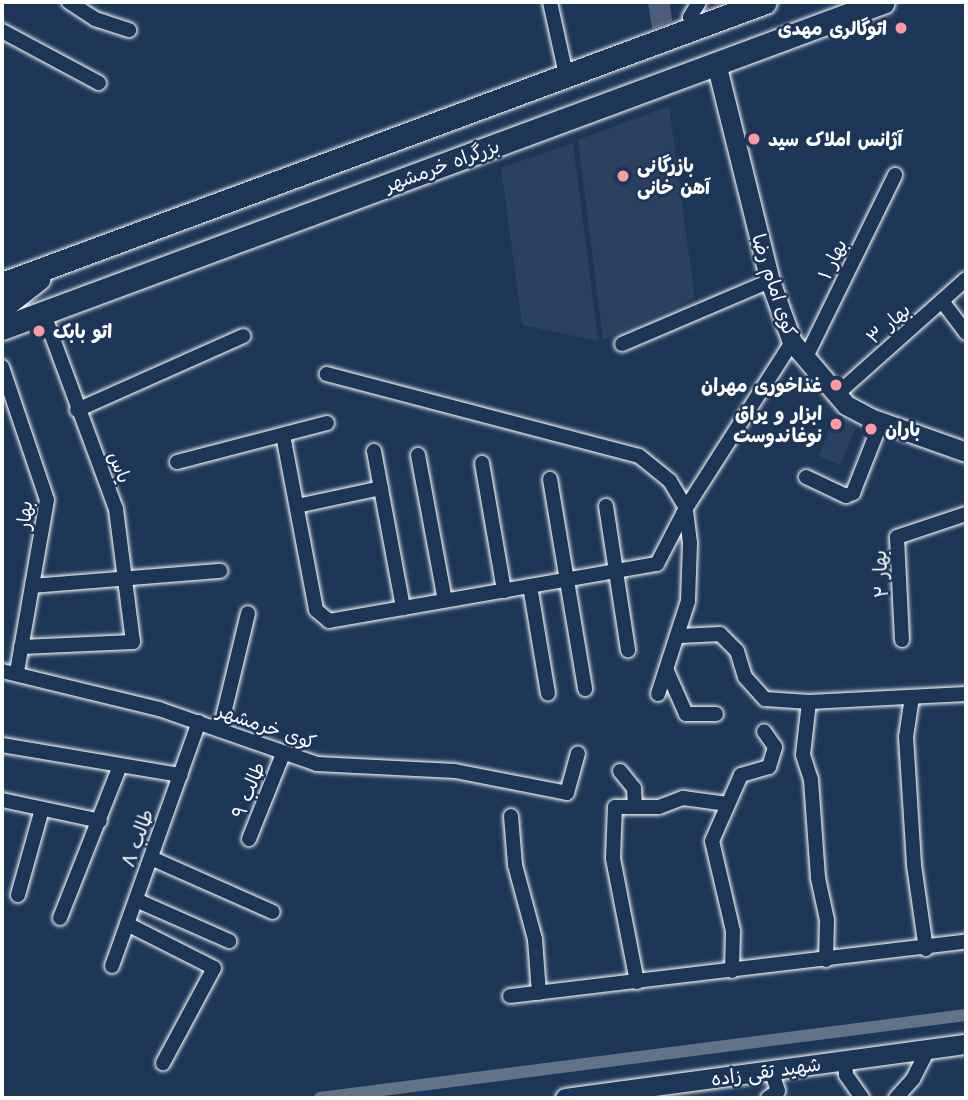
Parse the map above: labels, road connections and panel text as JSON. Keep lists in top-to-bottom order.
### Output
{
  "streets": {
    "highway": ["بزرگراه خرمشهر"],
    "main road": ["کوی امام رضا", "شهید تقی زاده"],
    "street": [
      "بهار ۱",
      "بهار ۳",
      "یاس",
      "بهار",
      "بهار ۲",
      "کوی خرمشهر",
      "طالب ۹",
      "طالب ۸"
    ]
  },
  "crossings": [
    ["بزرگراه خرمشهر", "کوی امام رضا"],
    ["بزرگراه خرمشهر", "یاس"],
    ["بهار ۱", "کوی امام رضا"],
    ["کوی امام رضا", "بهار ۳"],
    ["یاس", "بهار"],
    ["بهار", "کوی خرمشهر"],
    ["کوی خرمشهر", "طالب ۹"],
    ["کوی خرمشهر", "طالب ۸"]
  ],
  "places": [
    "اتوگالرى مهدى",
    "آژانس املاک سید",
    "بازرگانی آهن خانی",
    "اتو بابک",
    "غذاخوری مهران",
    "ابزار و یراق نوغاندوست",
    "باران"
  ]
}
